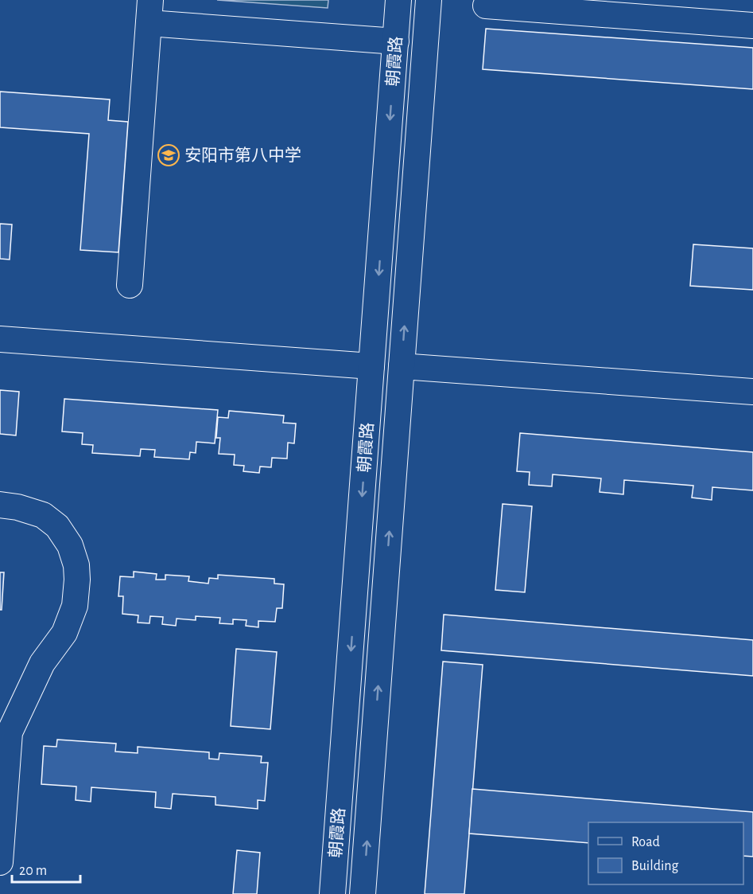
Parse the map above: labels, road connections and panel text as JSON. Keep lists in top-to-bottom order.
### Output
{
  "streets": {
    "street": ["朝霞路"]
  },
  "places": {
    "school or university": ["安阳市第八中学"]
  },
  "legend": ["Road", "Building"],
  "scale_bar": "20 m"
}
